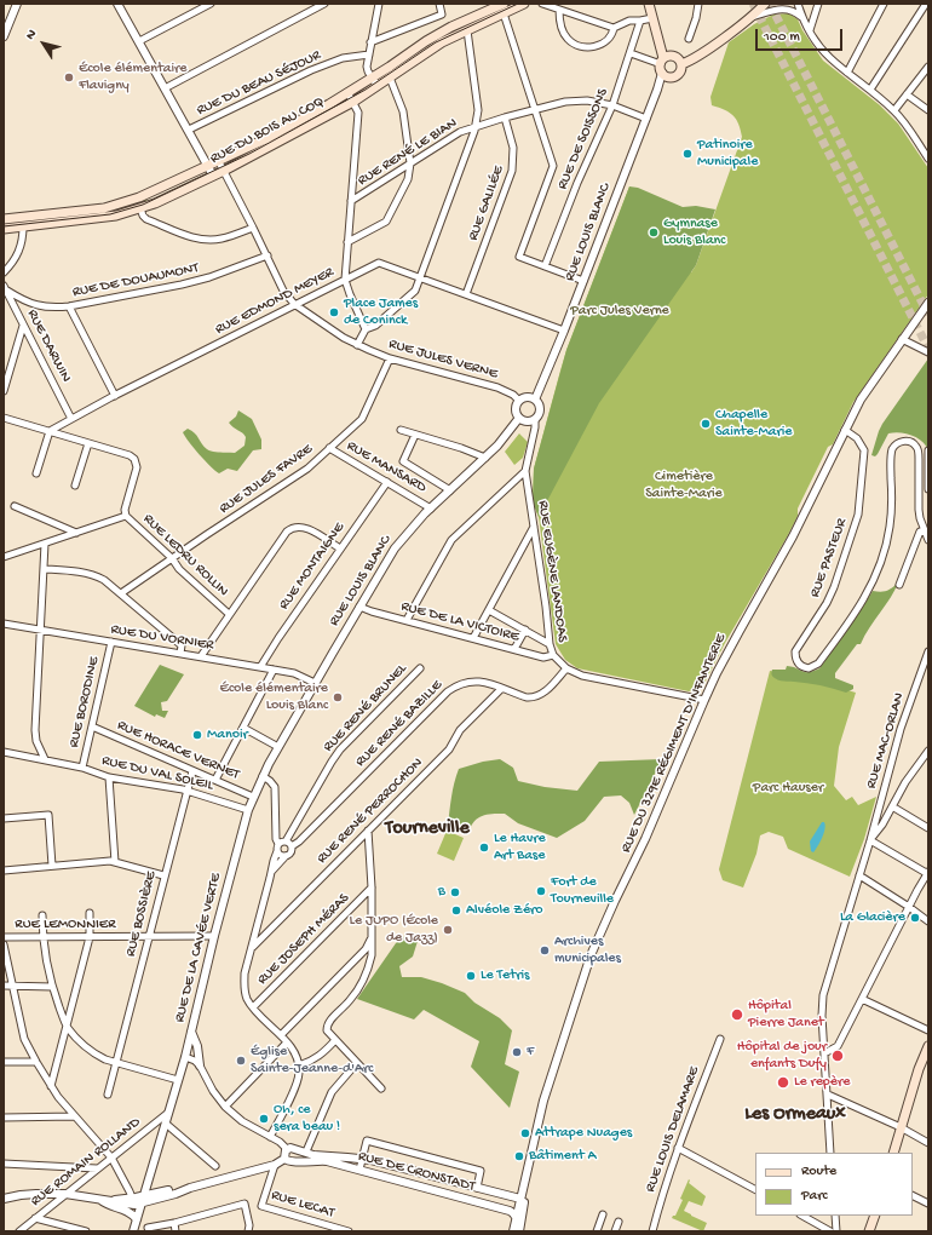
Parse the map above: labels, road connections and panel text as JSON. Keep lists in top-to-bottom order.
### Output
{
  "streets": {
    "main road": ["RUE DU BOIS AU COQ"],
    "street": [
      "RUE DU BEAU SÉJOUR",
      "RUE DE SOISSONS",
      "RUE RENÉ LE BIAN",
      "RUE GALILÉE",
      "RUE LOUIS BLANC",
      "RUE DE DOUAUMONT",
      "RUE EDMOND MEYER",
      "RUE DARWIN",
      "RUE JULES VERNE",
      "RUE MANSARD",
      "RUE JULES FAVRE",
      "RUE LEDRU ROLLIN",
      "RUE PASTEUR",
      "RUE MONTAIGNE",
      "RUE EUGÈNE LANDOAS",
      "RUE DE LA VICTOIRE",
      "RUE DU VORNIER",
      "RUE BORODINE",
      "RUE RENÉ BRUNEL",
      "RUE RENÉ BAZILLE",
      "RUE MAC-ORLAN",
      "RUE DU 329E RÉGIMENT D'INFANTERIE",
      "RUE HORACE VERNET",
      "RUE DU VAL SOLEIL",
      "RUE RENÉ PERROCHON",
      "RUE BOSSIÈRE",
      "RUE LEMONNIER",
      "RUE JOSEPH MÉRAS",
      "RUE DE LA CAVÉE VERTE",
      "RUE LOUIS DELAMARE",
      "RUE ROMAIN ROLLAND",
      "RUE DE CRONSTADT",
      "RUE LECAT"
    ]
  },
  "crossings": [
    ["RUE DE SOISSONS", "RUE RENÉ LE BIAN"],
    ["RUE RENÉ LE BIAN", "RUE GALILÉE"],
    ["RUE RENÉ LE BIAN", "RUE LOUIS BLANC"],
    ["RUE GALILÉE", "RUE EDMOND MEYER"],
    ["RUE LOUIS BLANC", "RUE EDMOND MEYER"],
    ["RUE LOUIS BLANC", "RUE JULES VERNE"],
    ["RUE LOUIS BLANC", "RUE MANSARD"],
    ["RUE LOUIS BLANC", "RUE EUGÈNE LANDOAS"],
    ["RUE LOUIS BLANC", "RUE DE LA VICTOIRE"],
    ["RUE LOUIS BLANC", "RUE DU VORNIER"],
    ["RUE LOUIS BLANC", "RUE DE LA CAVÉE VERTE"],
    ["RUE DE DOUAUMONT", "RUE DARWIN"],
    ["RUE EDMOND MEYER", "RUE DARWIN"],
    ["RUE JULES VERNE", "RUE JULES FAVRE"],
    ["RUE JULES VERNE", "RUE EUGÈNE LANDOAS"],
    ["RUE MANSARD", "RUE JULES FAVRE"],
    ["RUE MANSARD", "RUE MONTAIGNE"],
    ["RUE JULES FAVRE", "RUE LEDRU ROLLIN"],
    ["RUE PASTEUR", "RUE DU 329E RÉGIMENT D'INFANTERIE"],
    ["RUE MONTAIGNE", "RUE DU VORNIER"],
    ["RUE EUGÈNE LANDOAS", "RUE DE LA VICTOIRE"],
    ["RUE EUGÈNE LANDOAS", "RUE RENÉ BAZILLE"],
    ["RUE EUGÈNE LANDOAS", "RUE DU 329E RÉGIMENT D'INFANTERIE"],
    ["RUE DU VORNIER", "RUE BORODINE"],
    ["RUE DU VORNIER", "RUE DE LA CAVÉE VERTE"],
    ["RUE BORODINE", "RUE HORACE VERNET"],
    ["RUE BORODINE", "RUE DU VAL SOLEIL"],
    ["RUE RENÉ BRUNEL", "RUE RENÉ BAZILLE"],
    ["RUE RENÉ BAZILLE", "RUE RENÉ PERROCHON"],
    ["RUE DU 329E RÉGIMENT D'INFANTERIE", "RUE DE CRONSTADT"],
    ["RUE HORACE VERNET", "RUE BOSSIÈRE"],
    ["RUE HORACE VERNET", "RUE DE LA CAVÉE VERTE"],
    ["RUE DU VAL SOLEIL", "RUE BOSSIÈRE"],
    ["RUE DU VAL SOLEIL", "RUE DE LA CAVÉE VERTE"],
    ["RUE BOSSIÈRE", "RUE LEMONNIER"],
    ["RUE LEMONNIER", "RUE DE LA CAVÉE VERTE"],
    ["RUE DE LA CAVÉE VERTE", "RUE ROMAIN ROLLAND"]
  ],
  "districts": ["Tourneville", "Les Ormeaux"],
  "parks": ["Parc Jules Verne", "Cimetière Sainte-Marie", "Parc Hauser"],
  "places": [
    "École élémentaire Flavigny",
    "Patinoire Municipale",
    "Gymnase Louis Blanc",
    "Place James de Coninck",
    "Chapelle Sainte-Marie",
    "École élémentaire Louis Blanc",
    "Manoir",
    "Le Havre Art Base",
    "Fort de Tourneville",
    "B",
    "Alvéole Zéro",
    "La Glacière",
    "Le JUPO (École de Jazz)",
    "Archives municipales",
    "Le Tetris",
    "Hôpital Pierre Janet",
    "F",
    "Hôpital de jour enfants Dufy",
    "Église Sainte-Jeanne-d'Arc",
    "Le repère",
    "Oh, ce sera beau !",
    "Attrape Nuages",
    "Bâtiment A"
  ],
  "legend": ["Route", "Parc"],
  "scale_bar": "100 m",
  "north": "top left"
}
